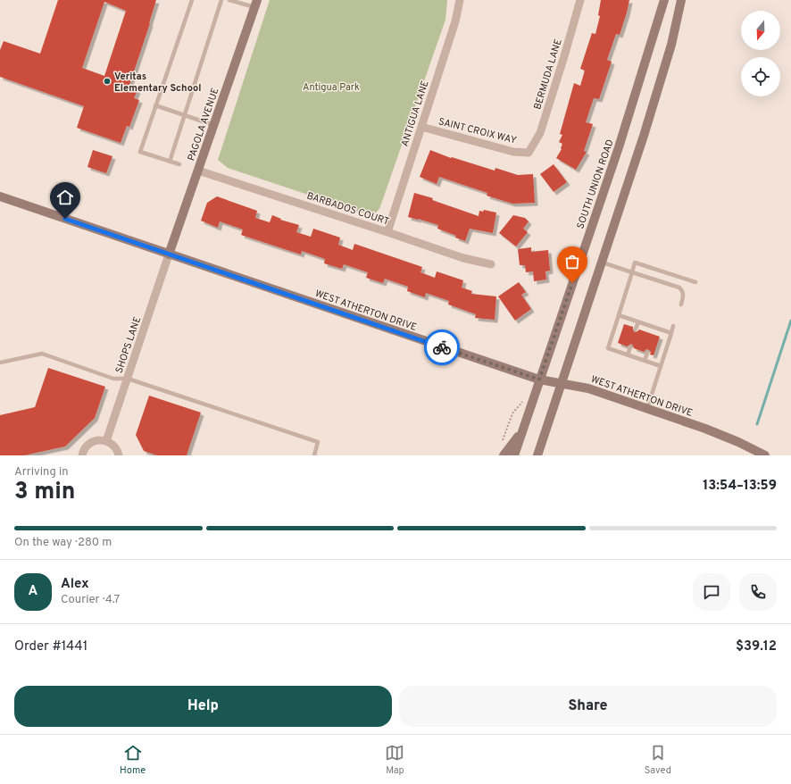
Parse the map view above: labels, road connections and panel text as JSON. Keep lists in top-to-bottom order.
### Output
{
  "streets": {
    "street": [
      "BERMUDA LANE",
      "ANTIGUA LANE",
      "PAGOLA AVENUE",
      "SAINT CROIX WAY",
      "SOUTH UNION ROAD",
      "BARBADOS COURT",
      "WEST ATHERTON DRIVE",
      "SHOPS LANE"
    ]
  },
  "crossings": [
    ["BERMUDA LANE", "SAINT CROIX WAY"],
    ["ANTIGUA LANE", "SAINT CROIX WAY"],
    ["ANTIGUA LANE", "BARBADOS COURT"],
    ["PAGOLA AVENUE", "BARBADOS COURT"],
    ["PAGOLA AVENUE", "WEST ATHERTON DRIVE"],
    ["PAGOLA AVENUE", "SHOPS LANE"],
    ["SOUTH UNION ROAD", "WEST ATHERTON DRIVE"],
    ["WEST ATHERTON DRIVE", "SHOPS LANE"]
  ],
  "parks": ["Antigua Park"],
  "places": ["Veritas Elementary School"],
  "north": "bottom",
  "page": {
    "heading": ["3 min", "Arriving in", "13:54–13:59"],
    "panel": [
      "Alex",
      "Courier · 4.7",
      "Order #1441",
      "$39.12"
    ],
    "bar": "On the way · 280 m",
    "round": "A",
    "buttons": ["Help", "Share"],
    "tabs": ["Home", "Map", "Saved"]
  }
}
